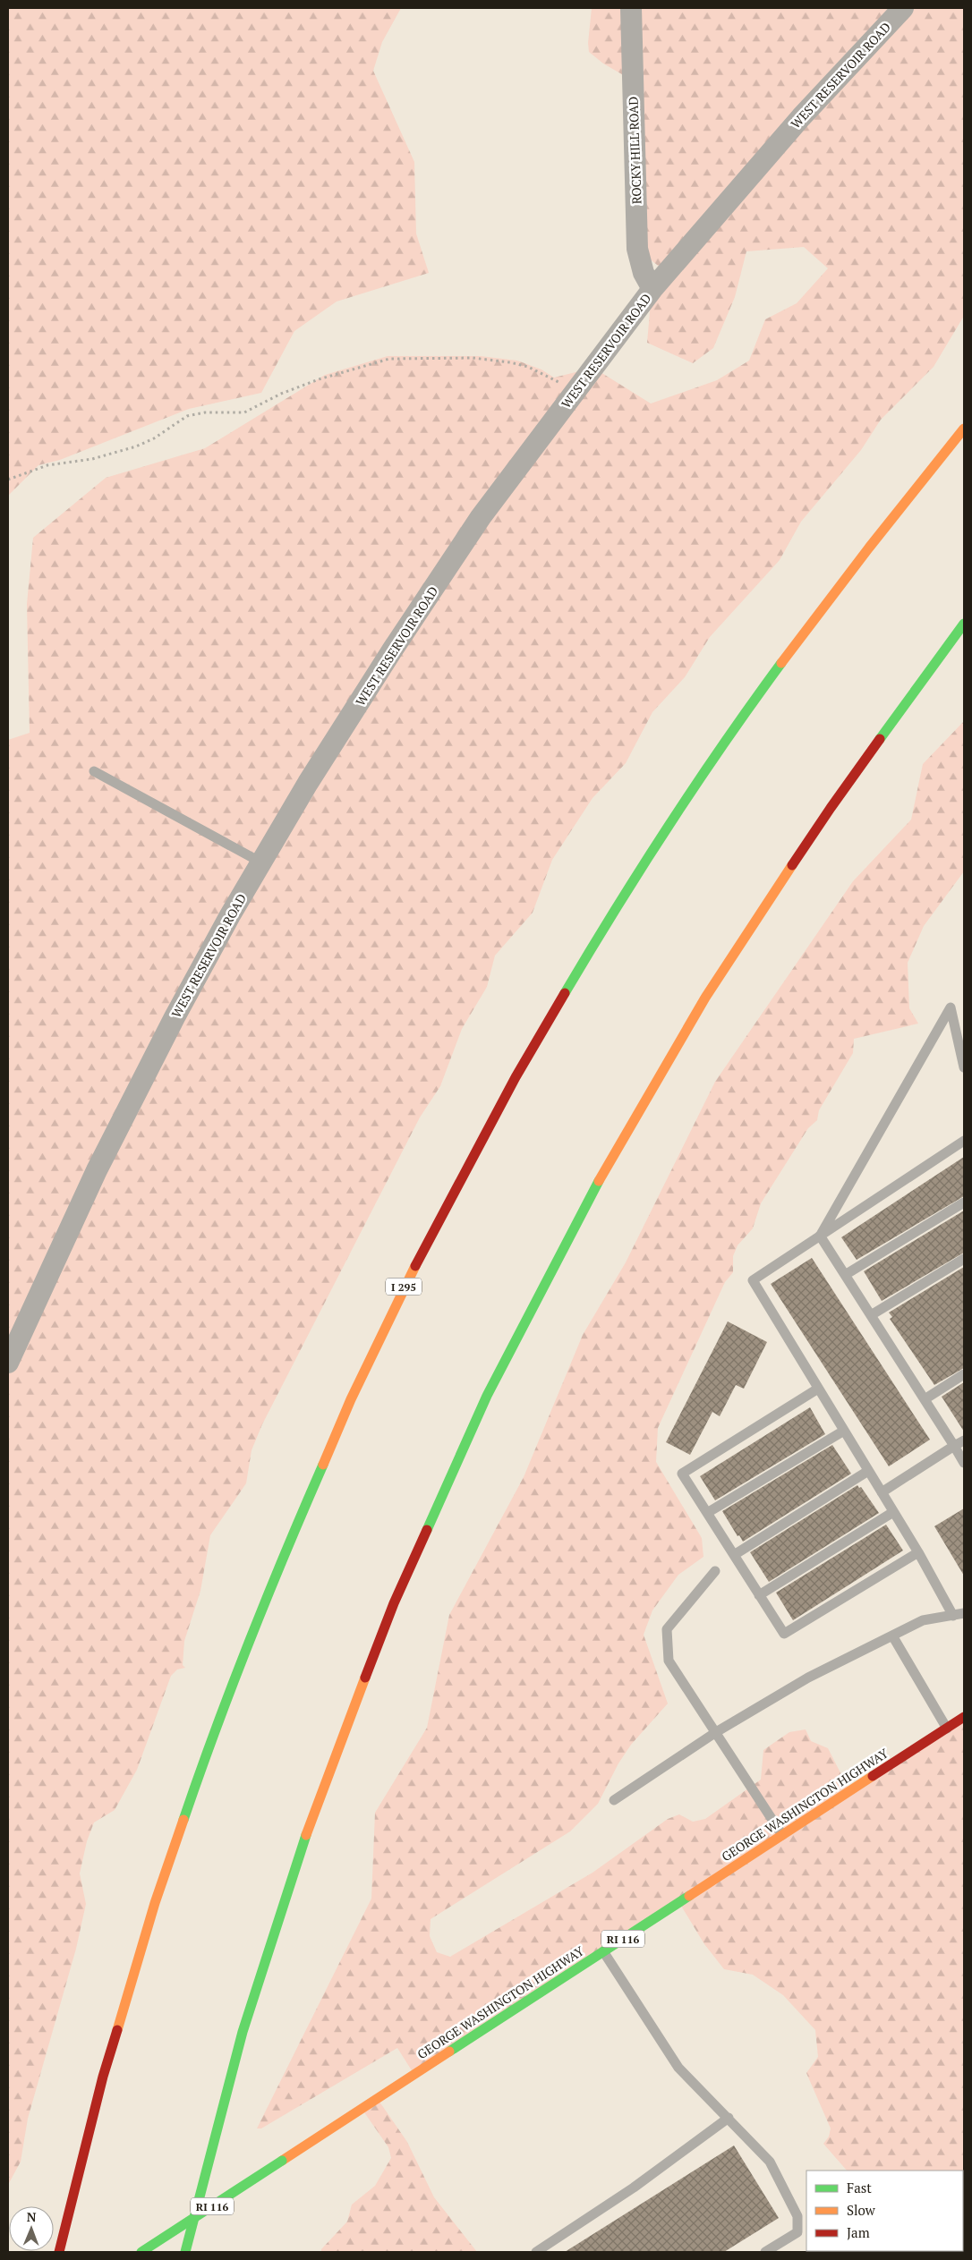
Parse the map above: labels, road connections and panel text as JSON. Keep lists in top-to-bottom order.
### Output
{
  "streets": {
    "main road": ["I 295", "GEORGE WASHINGTON HIGHWAY", "RI 116"],
    "street": ["WEST RESERVOIR ROAD", "ROCKY HILL ROAD"]
  },
  "crossings": [
    ["WEST RESERVOIR ROAD", "ROCKY HILL ROAD"]
  ],
  "legend": ["Fast", "Slow", "Jam"],
  "north": "top"
}
